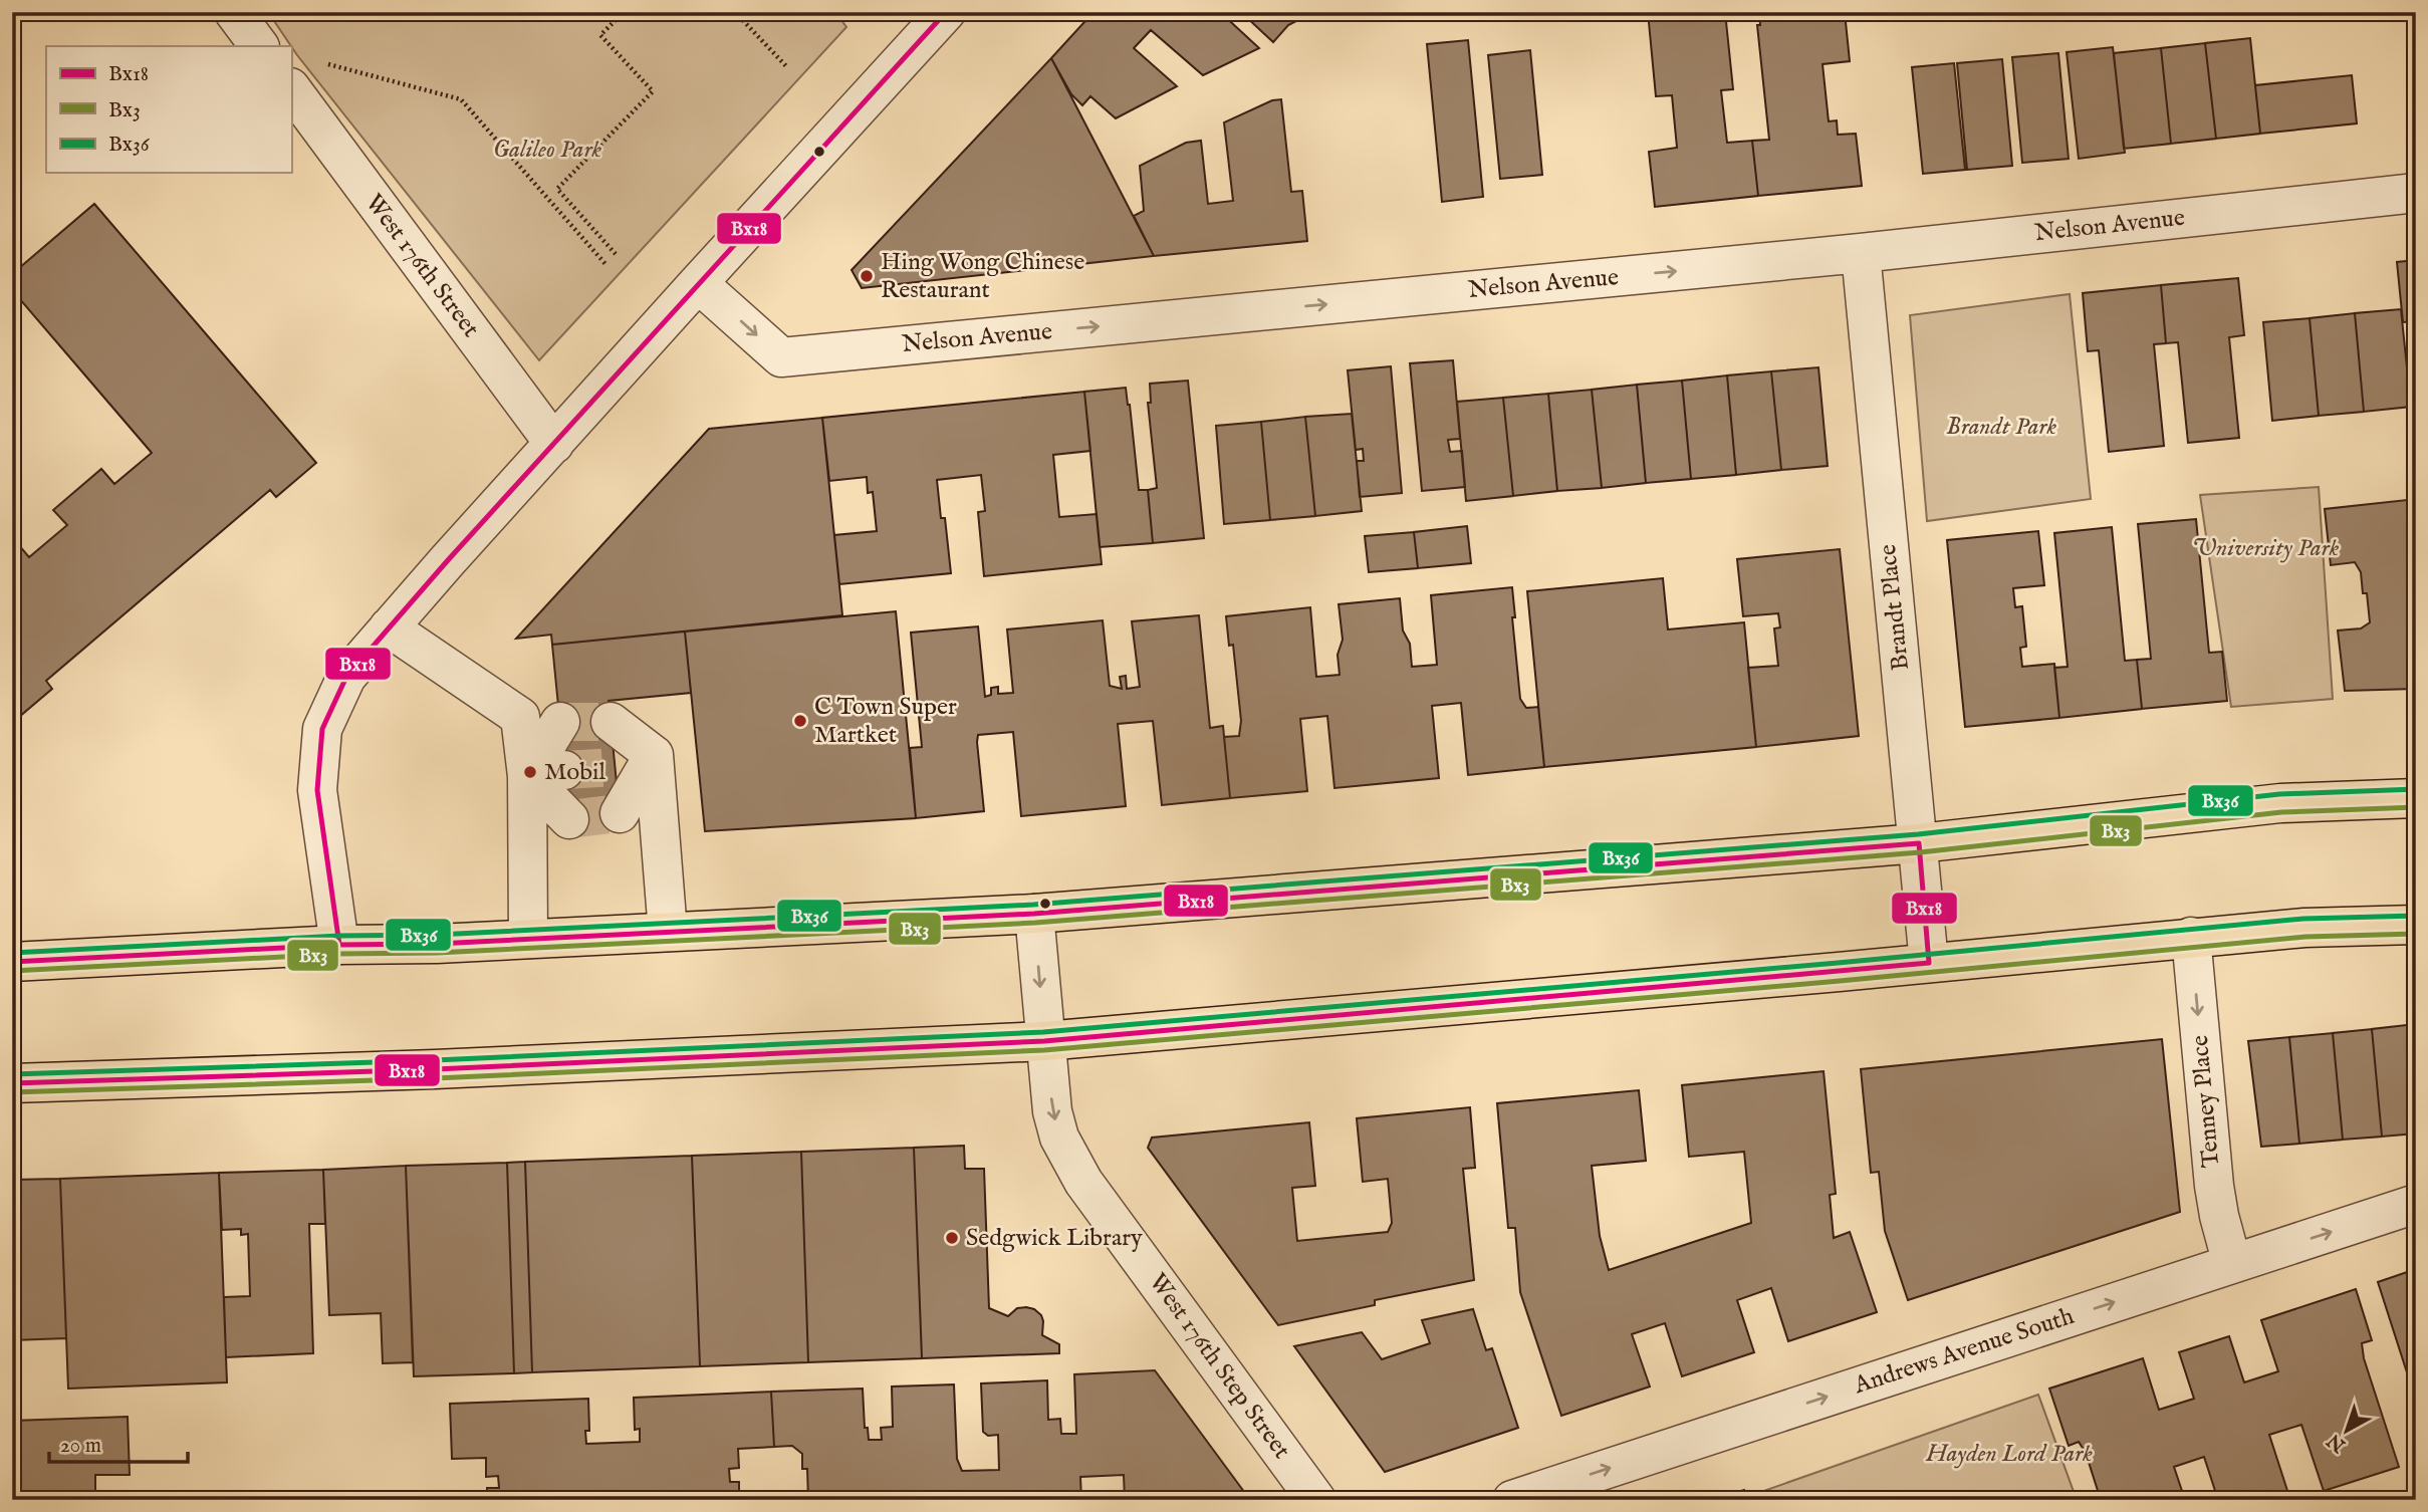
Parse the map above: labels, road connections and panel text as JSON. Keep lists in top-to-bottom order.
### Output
{
  "streets": {
    "street": [
      "Nelson Avenue",
      "West 176th Street",
      "Brandt Place",
      "Tenney Place",
      "Andrews Avenue South",
      "West 176th Step Street"
    ]
  },
  "crossings": [
    ["Nelson Avenue", "Brandt Place"],
    ["Tenney Place", "Andrews Avenue South"]
  ],
  "one_way": [
    "Nelson Avenue",
    "Tenney Place",
    "Andrews Avenue South",
    "West 176th Step Street"
  ],
  "parks": [
    "Galileo Park",
    "Brandt Park",
    "University Park",
    "Hayden Lord Park"
  ],
  "places": [
    "Hing Wong Chinese Restaurant",
    "C Town Super Martket",
    "Mobil",
    "Sedgwick Library"
  ],
  "lines": ["transit line Bx18", "transit line Bx36", "transit line Bx3"],
  "legend": ["Bx18", "Bx3", "Bx36"],
  "scale_bar": "20 m",
  "north": "bottom left"
}
